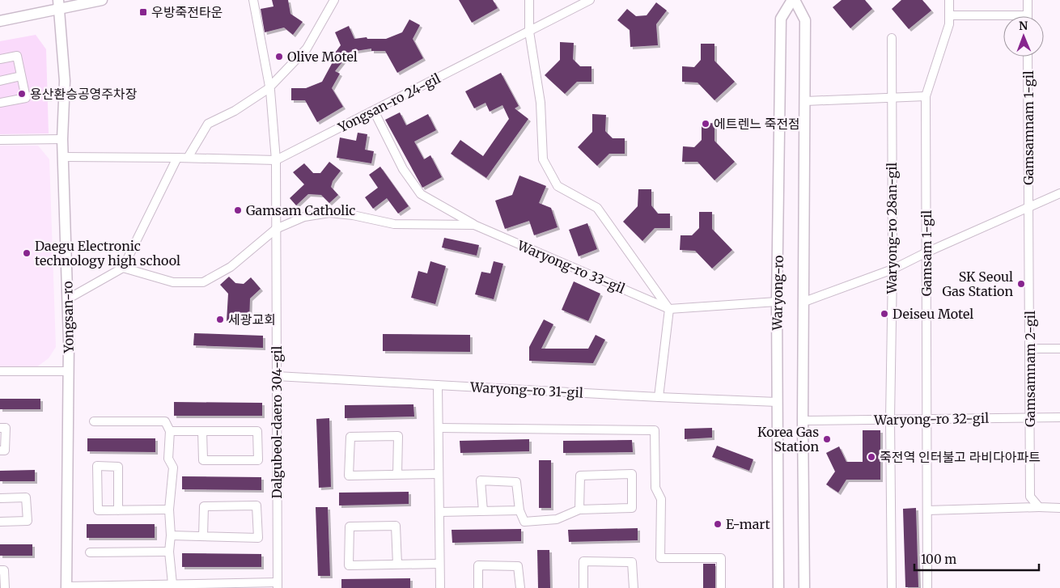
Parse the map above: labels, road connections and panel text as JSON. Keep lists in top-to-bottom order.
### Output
{
  "streets": {
    "main road": ["Waryong-ro", "Yongsan-ro"],
    "street": [
      "Yongsan-ro 24-gil",
      "Gamsamnam 1-gil",
      "Waryong-ro 28an-gil",
      "Gamsam 1-gil",
      "Waryong-ro 33-gil",
      "Gamsamnam 2-gil",
      "Waryong-ro 31-gil",
      "Waryong-ro 32-gil",
      "Dalgubeol-daero 304-gil"
    ]
  },
  "crossings": [
    ["Yongsan-ro 24-gil", "Waryong-ro 33-gil"],
    ["Yongsan-ro 24-gil", "Yongsan-ro"],
    ["Yongsan-ro 24-gil", "Dalgubeol-daero 304-gil"],
    ["Gamsamnam 1-gil", "Gamsamnam 2-gil"],
    ["Waryong-ro 28an-gil", "Waryong-ro 32-gil"],
    ["Gamsam 1-gil", "Waryong-ro 32-gil"],
    ["Waryong-ro 33-gil", "Waryong-ro"],
    ["Waryong-ro 33-gil", "Dalgubeol-daero 304-gil"],
    ["Waryong-ro", "Waryong-ro 31-gil"],
    ["Waryong-ro", "Waryong-ro 32-gil"],
    ["Yongsan-ro", "Dalgubeol-daero 304-gil"],
    ["Gamsamnam 2-gil", "Waryong-ro 32-gil"],
    ["Waryong-ro 31-gil", "Dalgubeol-daero 304-gil"]
  ],
  "places": {
    "transit": ["우방죽전타운"],
    "other": [
      "Olive Motel",
      "용산환승공영주차장",
      "에트렌느 죽전점",
      "Gamsam Catholic",
      "Daegu Electronic technology high school",
      "SK Seoul Gas Station",
      "Deiseu Motel",
      "세광교회",
      "Korea Gas Station",
      "죽전역 인터불고 라비다아파트",
      "E-mart"
    ]
  },
  "scale_bar": "100 m",
  "north": "top"
}
